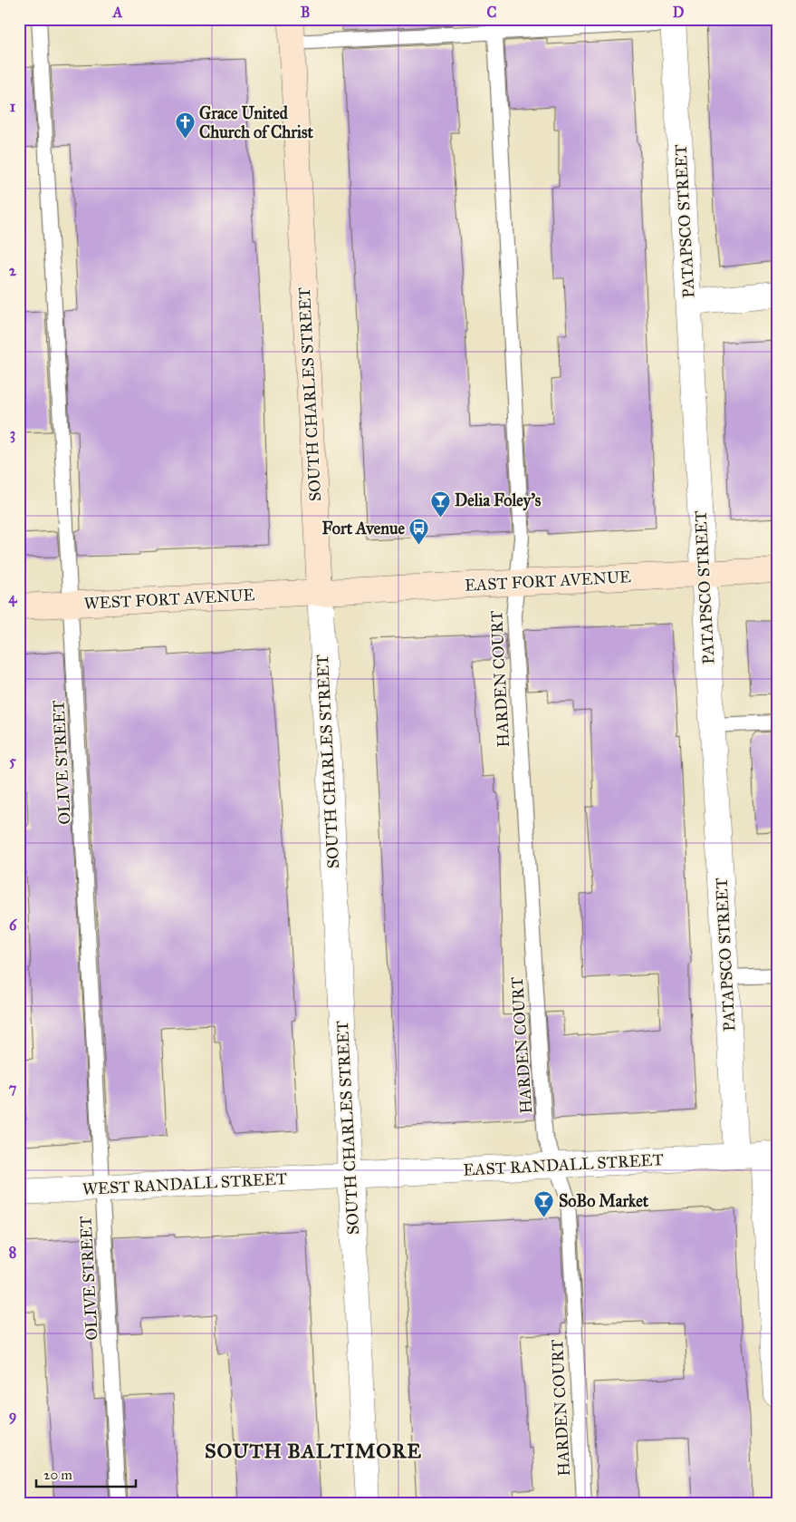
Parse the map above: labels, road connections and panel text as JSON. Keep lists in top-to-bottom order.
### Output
{
  "streets": {
    "street": [
      "PATAPSCO STREET",
      "SOUTH CHARLES STREET",
      "EAST FORT AVENUE",
      "WEST FORT AVENUE",
      "EAST RANDALL STREET",
      "WEST RANDALL STREET"
    ],
    "lane": ["HARDEN COURT", "OLIVE STREET"]
  },
  "crossings": [
    ["PATAPSCO STREET", "EAST FORT AVENUE"],
    ["PATAPSCO STREET", "EAST RANDALL STREET"],
    ["SOUTH CHARLES STREET", "EAST FORT AVENUE"],
    ["SOUTH CHARLES STREET", "WEST FORT AVENUE"],
    ["SOUTH CHARLES STREET", "EAST RANDALL STREET"],
    ["SOUTH CHARLES STREET", "WEST RANDALL STREET"],
    ["EAST FORT AVENUE", "WEST FORT AVENUE"],
    ["EAST FORT AVENUE", "HARDEN COURT"],
    ["WEST FORT AVENUE", "OLIVE STREET"],
    ["HARDEN COURT", "EAST RANDALL STREET"],
    ["OLIVE STREET", "WEST RANDALL STREET"],
    ["EAST RANDALL STREET", "WEST RANDALL STREET"]
  ],
  "districts": ["SOUTH BALTIMORE"],
  "places": {
    "church": ["Grace United Church of Christ"],
    "bar": ["Delia Foley's", "SoBo Market"],
    "bus stop": ["Fort Avenue"]
  },
  "scale_bar": "20 m",
  "grid": {
    "columns": [
      "A",
      "B",
      "C",
      "D"
    ],
    "rows": [
      "1",
      "2",
      "3",
      "4",
      "5",
      "6",
      "7",
      "8",
      "9"
    ]
  }
}
